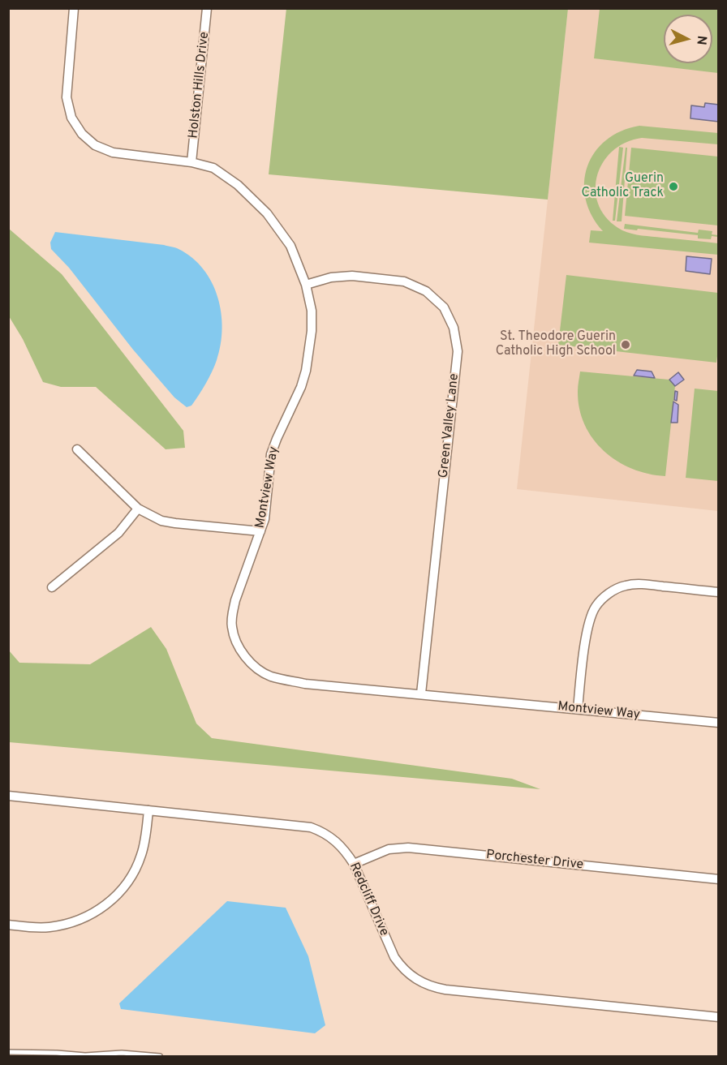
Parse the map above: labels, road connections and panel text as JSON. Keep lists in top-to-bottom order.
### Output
{
  "streets": {
    "street": [
      "Holston Hills Drive",
      "Green Valley Lane",
      "Montview Way",
      "Porchester Drive",
      "Redcliff Drive"
    ]
  },
  "crossings": [
    ["Holston Hills Drive", "Montview Way"],
    ["Green Valley Lane", "Montview Way"],
    ["Porchester Drive", "Redcliff Drive"]
  ],
  "places": ["Guerin Catholic Track", "St. Theodore Guerin Catholic High School"],
  "north": "right"
}
